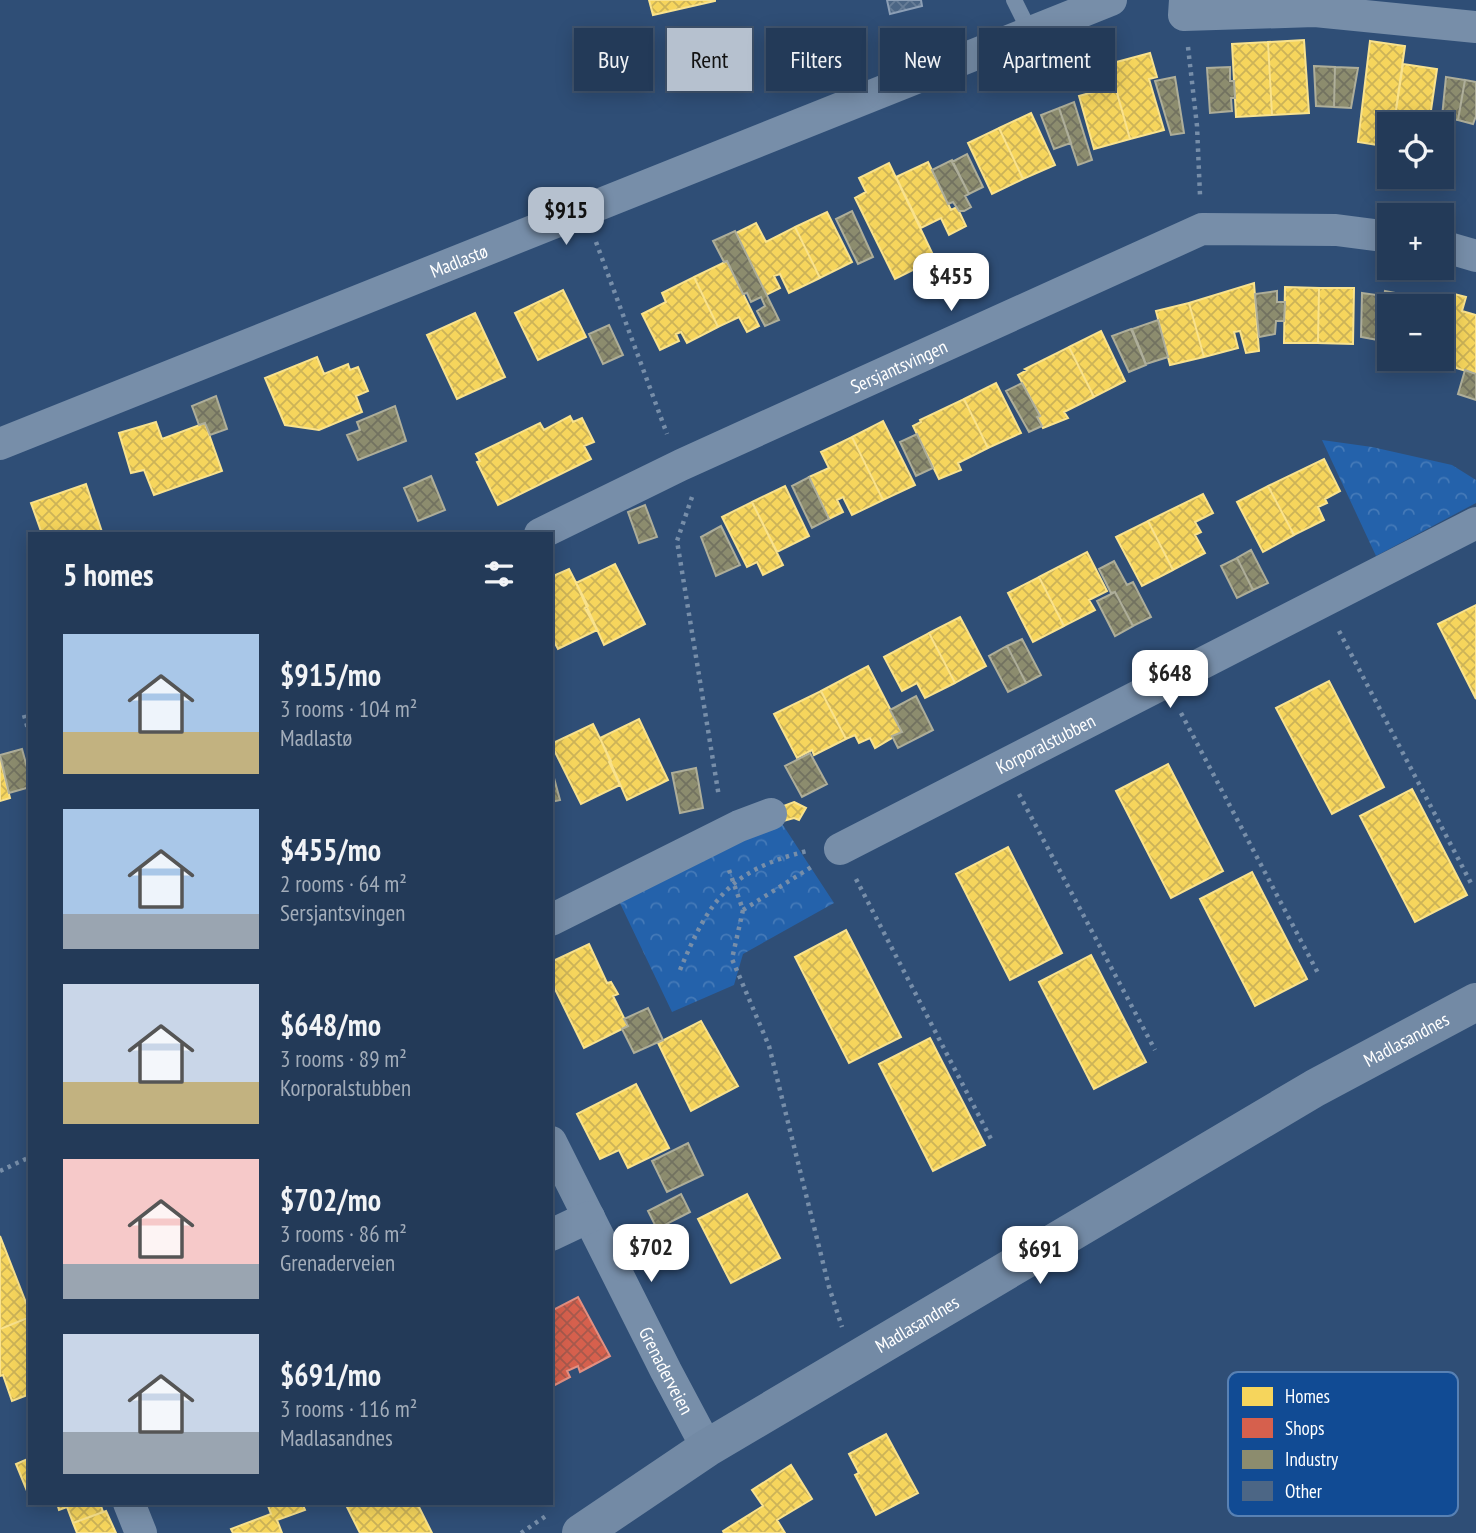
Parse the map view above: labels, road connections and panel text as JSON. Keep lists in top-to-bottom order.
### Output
{
  "streets": {
    "street": [
      "Madlastø",
      "Sersjantsvingen",
      "Korporalstubben",
      "Madlasandnes",
      "Grenaderveien"
    ]
  },
  "crossings": [
    ["Madlasandnes", "Grenaderveien"]
  ],
  "legend": [
    "Homes",
    "Shops",
    "Industry",
    "Other"
  ],
  "page": {
    "chip": [
      "Buy",
      "Rent",
      "Filters",
      "New",
      "Apartment"
    ],
    "map_buttons": ["+", "−"],
    "price": [
      "$915",
      "$455",
      "$648",
      "$702",
      "$691"
    ],
    "heading": "5 homes",
    "list": [
      {
        "name": "$915/mo",
        "note": "3 rooms · 104 m² · Madlastø"
      },
      {
        "name": "$455/mo",
        "note": "2 rooms · 64 m² · Sersjantsvingen"
      },
      {
        "name": "$648/mo",
        "note": "3 rooms · 89 m² · Korporalstubben"
      },
      {
        "name": "$702/mo",
        "note": "3 rooms · 86 m² · Grenaderveien"
      },
      {
        "name": "$691/mo",
        "note": "3 rooms · 116 m² · Madlasandnes"
      }
    ]
  }
}
